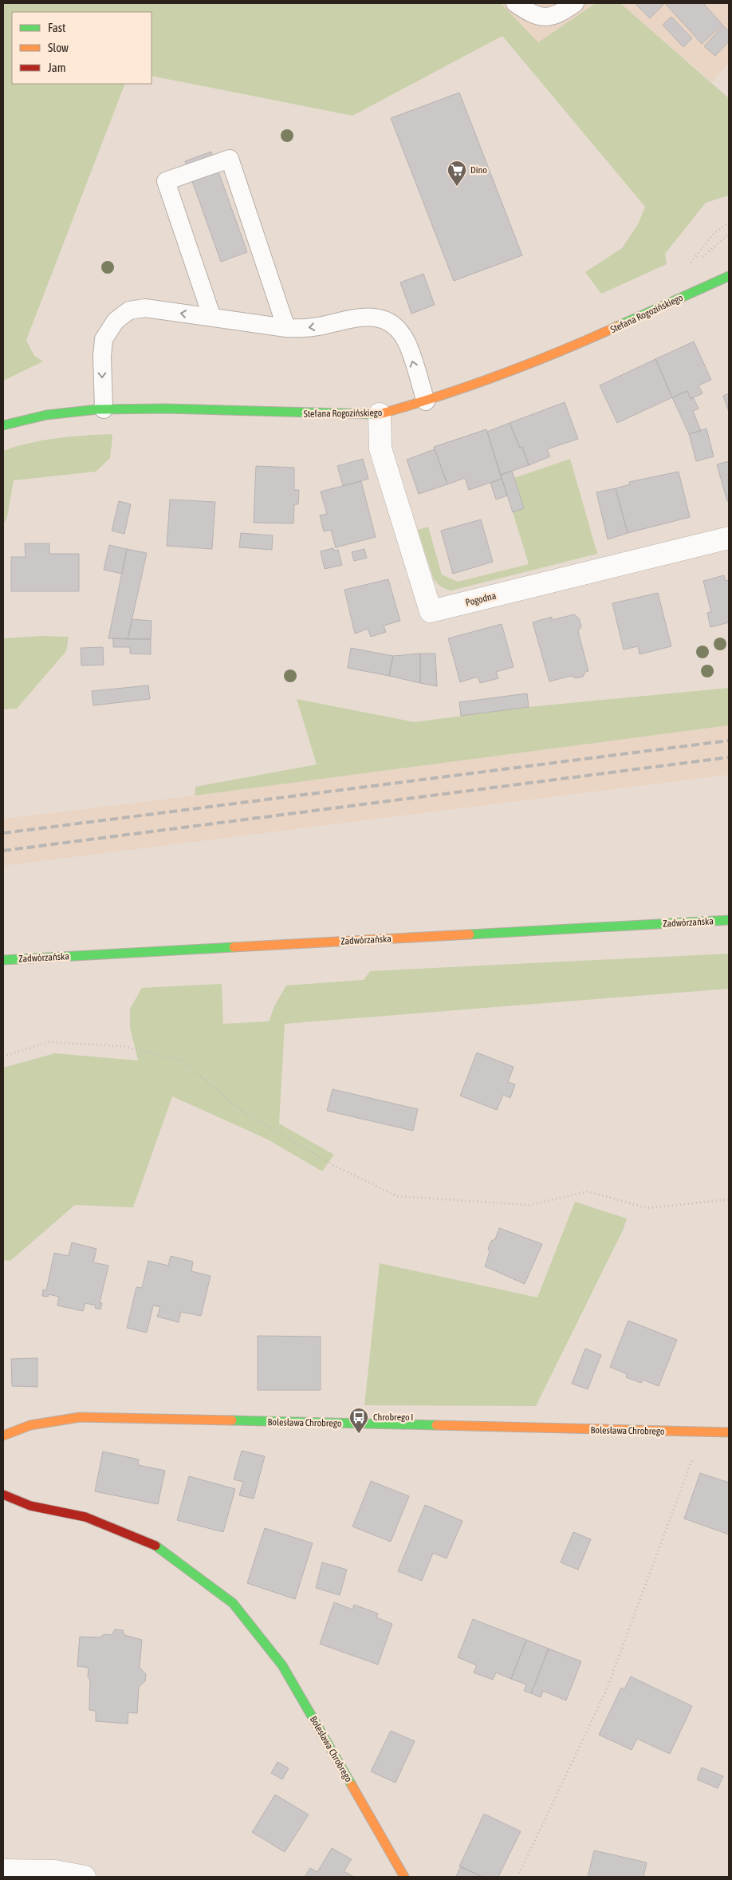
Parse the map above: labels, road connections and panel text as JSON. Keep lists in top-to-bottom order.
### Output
{
  "streets": {
    "street": [
      "Stefana Rogozińskiego",
      "Pogodna",
      "Zadwórzańska",
      "Bolesława Chrobrego"
    ]
  },
  "crossings": [
    ["Stefana Rogozińskiego", "Pogodna"]
  ],
  "places": {
    "supermarket": ["Dino"],
    "bus stop": ["Chrobrego I"]
  },
  "legend": ["Fast", "Slow", "Jam"]
}
